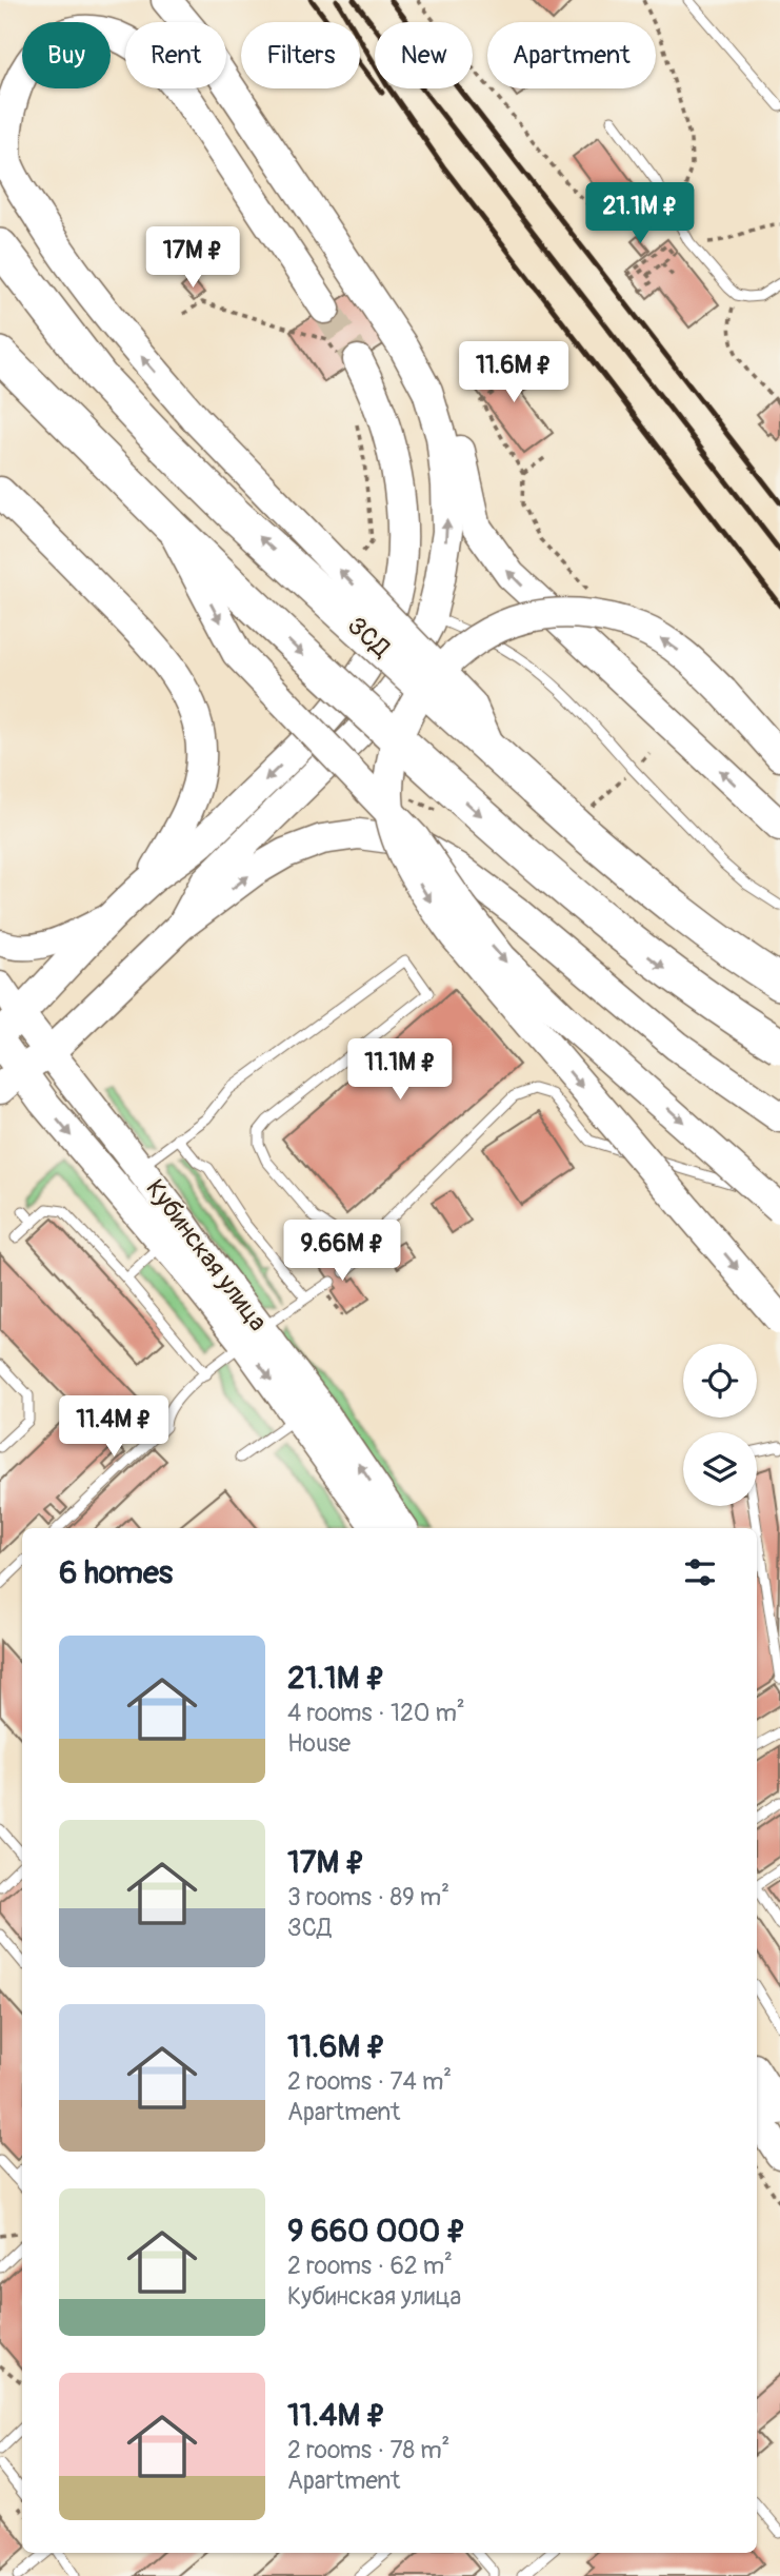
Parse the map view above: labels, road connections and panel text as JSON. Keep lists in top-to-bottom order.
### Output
{
  "streets": {
    "highway": ["ЗСД"],
    "main road": ["Кубинская улица"]
  },
  "page": {
    "chip": [
      "Buy",
      "Rent",
      "Filters",
      "New",
      "Apartment"
    ],
    "price": [
      "21.1M ₽",
      "17M ₽",
      "11.6M ₽",
      "11.1M ₽",
      "9.66M ₽",
      "11.4M ₽"
    ],
    "heading": "6 homes",
    "list": [
      {
        "name": "21.1M ₽",
        "note": "4 rooms · 120 m² · House"
      },
      {
        "name": "17M ₽",
        "note": "3 rooms · 89 m² · ЗСД"
      },
      {
        "name": "11.6M ₽",
        "note": "2 rooms · 74 m² · Apartment"
      },
      {
        "name": "9 660 000 ₽",
        "note": "2 rooms · 62 m² · Кубинская улица"
      },
      {
        "name": "11.4M ₽",
        "note": "2 rooms · 78 m² · Apartment"
      }
    ]
  }
}
